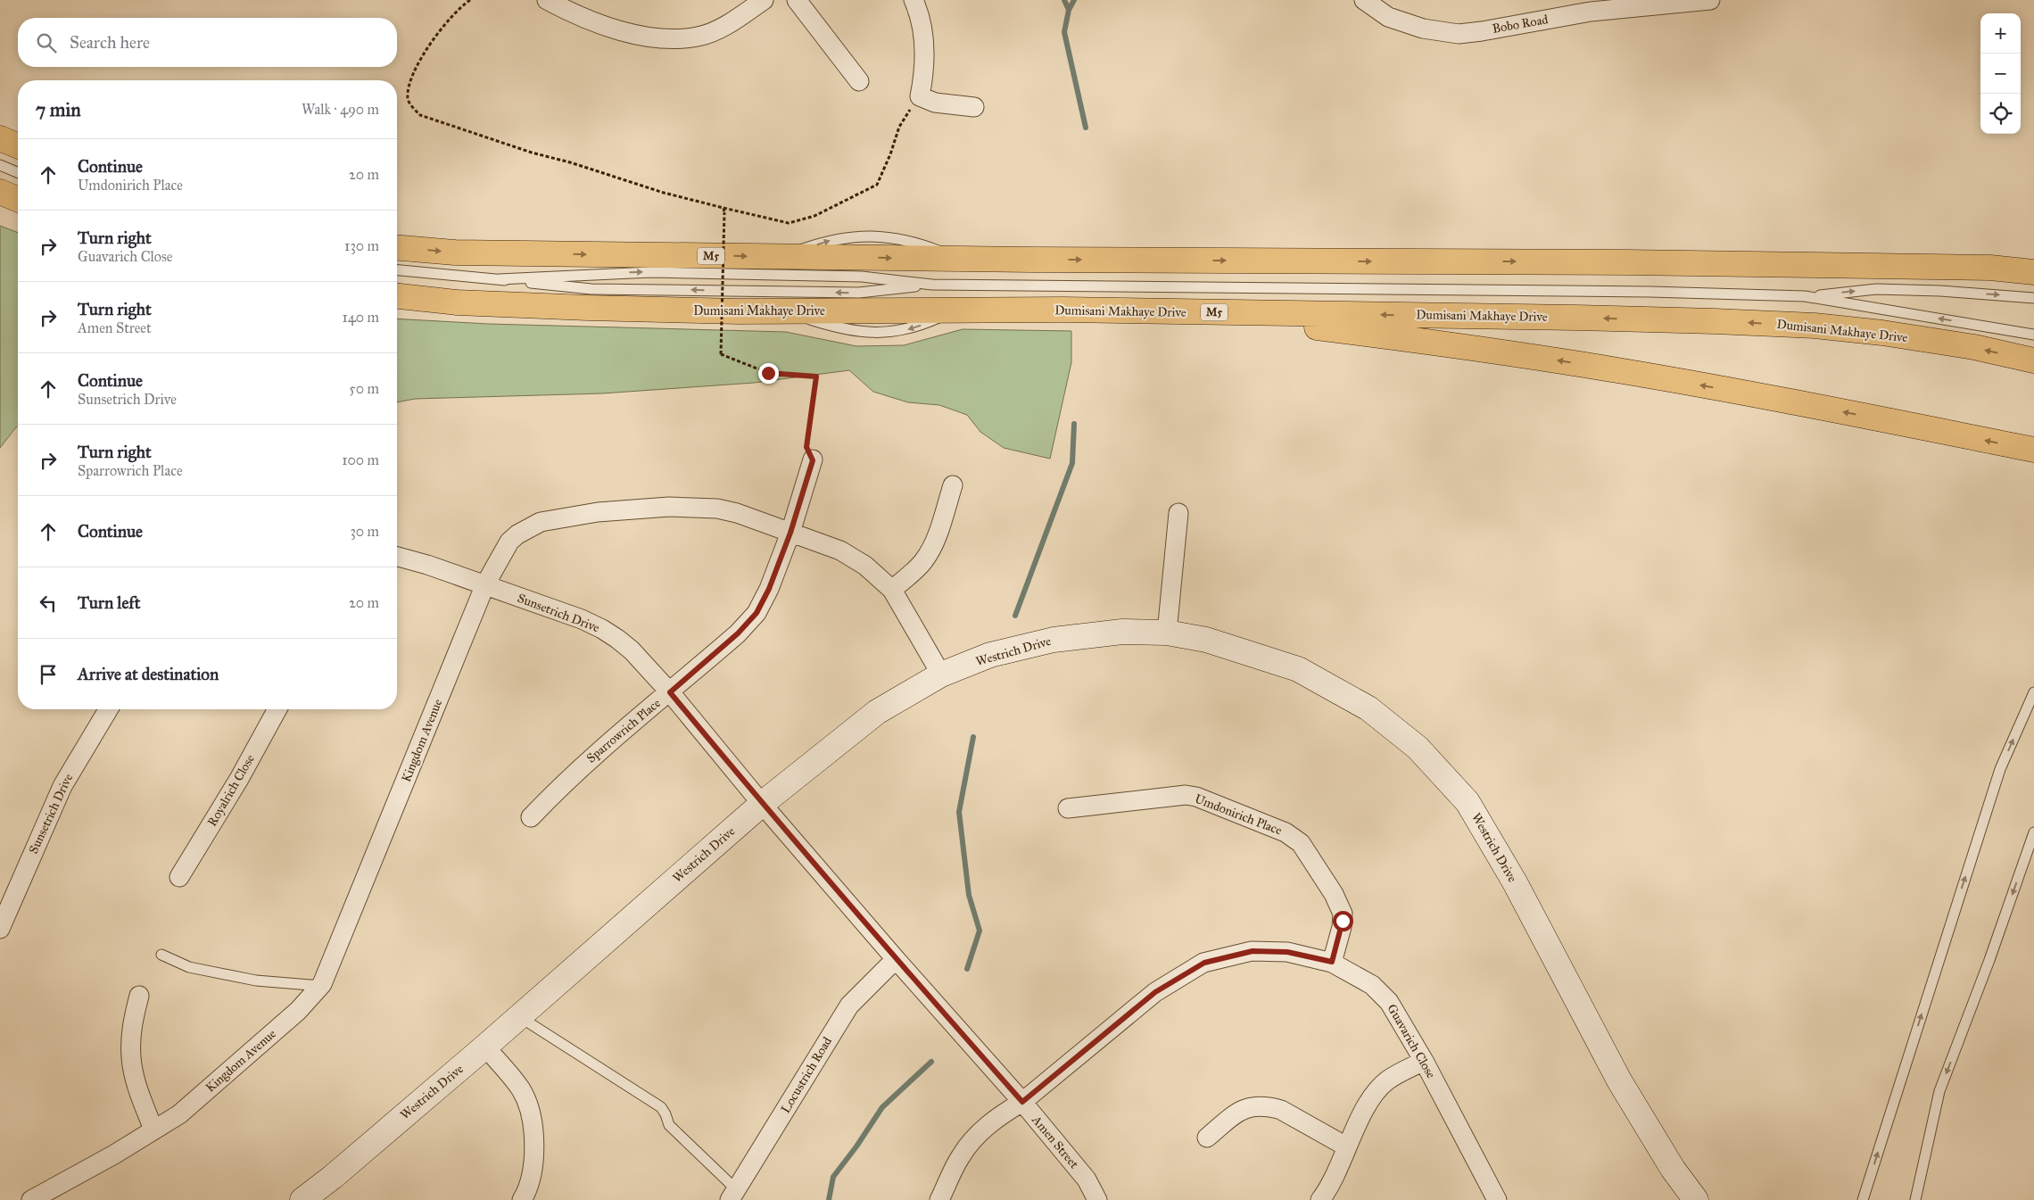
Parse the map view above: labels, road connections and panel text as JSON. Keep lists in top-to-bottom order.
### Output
{
  "streets": {
    "main road": ["M5", "Dumisani Makhaye Drive"],
    "street": [
      "Bobo Road",
      "Sunsetrich Drive",
      "Westrich Drive",
      "Sparrowrich Place",
      "Kingdom Avenue",
      "Royalrich Close",
      "Umdonirich Place",
      "Guavarich Close",
      "Locustrich Road",
      "Amen Street"
    ]
  },
  "crossings": [
    ["Sunsetrich Drive", "Westrich Drive"],
    ["Sunsetrich Drive", "Sparrowrich Place"],
    ["Sunsetrich Drive", "Kingdom Avenue"],
    ["Sunsetrich Drive", "Amen Street"],
    ["Westrich Drive", "Kingdom Avenue"],
    ["Westrich Drive", "Amen Street"],
    ["Sparrowrich Place", "Kingdom Avenue"],
    ["Umdonirich Place", "Guavarich Close"],
    ["Guavarich Close", "Amen Street"],
    ["Locustrich Road", "Amen Street"]
  ],
  "page": {
    "map_buttons": ["+", "−"],
    "search": "Search here",
    "heading": ["7 min", "Walk · 490 m"],
    "list": [
      ["Continue", "Umdonirich Place", "20 m"],
      ["Turn right", "Guavarich Close", "130 m"],
      ["Turn right", "Amen Street", "140 m"],
      ["Continue", "Sunsetrich Drive", "50 m"],
      ["Turn right", "Sparrowrich Place", "100 m"],
      ["Continue", "30 m"],
      ["Turn left", "20 m"],
      "Arrive at destination"
    ]
  }
}
